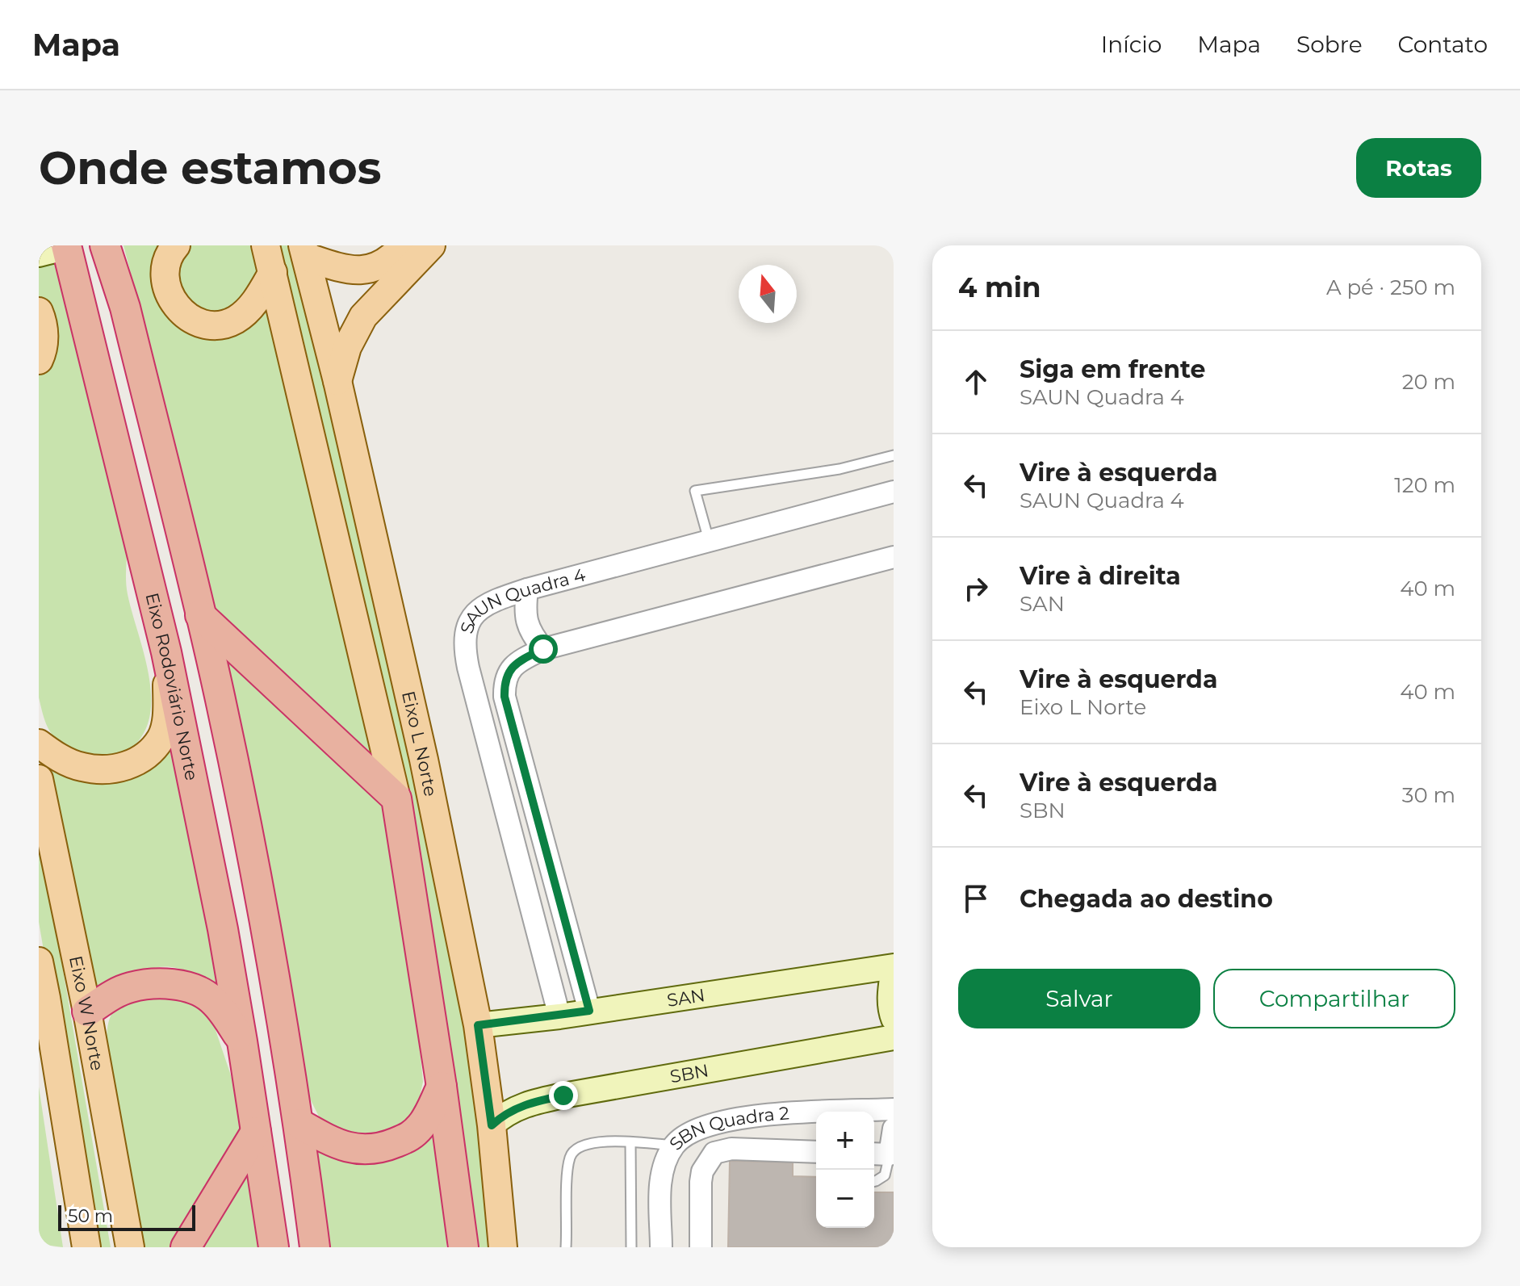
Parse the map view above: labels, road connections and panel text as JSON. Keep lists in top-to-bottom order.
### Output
{
  "streets": {
    "highway": ["Eixo Rodoviário Norte"],
    "main road": [
      "Eixo L Norte",
      "SAN",
      "Eixo W Norte",
      "SBN"
    ],
    "street": ["SAUN Quadra 4", "SBN Quadra 2"]
  },
  "crossings": [
    ["SAUN Quadra 4", "SAN"],
    ["Eixo L Norte", "SAN"],
    ["Eixo L Norte", "SBN"]
  ],
  "scale_bar": "50 m",
  "north": "top",
  "page": {
    "header": "Mapa",
    "nav": [
      "Início",
      "Mapa",
      "Sobre",
      "Contato"
    ],
    "buttons": [
      "Rotas",
      ["Salvar", "Compartilhar"]
    ],
    "title": "Onde estamos",
    "heading": ["4 min", "A pé · 250 m"],
    "list": [
      ["Siga em frente", "SAUN Quadra 4", "20 m"],
      ["Vire à esquerda", "SAUN Quadra 4", "120 m"],
      ["Vire à direita", "SAN", "40 m"],
      ["Vire à esquerda", "Eixo L Norte", "40 m"],
      ["Vire à esquerda", "SBN", "30 m"],
      "Chegada ao destino"
    ],
    "map_buttons": ["+", "−"],
    "scale": "50 m"
  }
}
